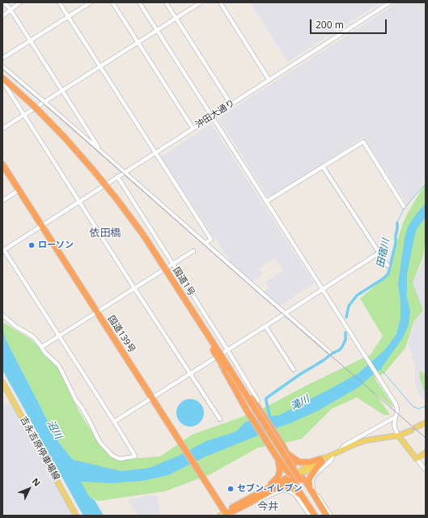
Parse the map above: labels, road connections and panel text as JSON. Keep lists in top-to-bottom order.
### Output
{
  "streets": {
    "highway": ["国道1号", "国道139号"],
    "main road": ["吉永吉原停車場線"],
    "street": ["沖田大通り"]
  },
  "crossings": [
    ["沖田大通り", "国道139号"]
  ],
  "districts": ["依田橋", "今井"],
  "water": ["田宿川", "滝川", "沼川"],
  "places": ["ローソン", "セブン-イレブン"],
  "scale_bar": "200 m",
  "north": "top right"
}
